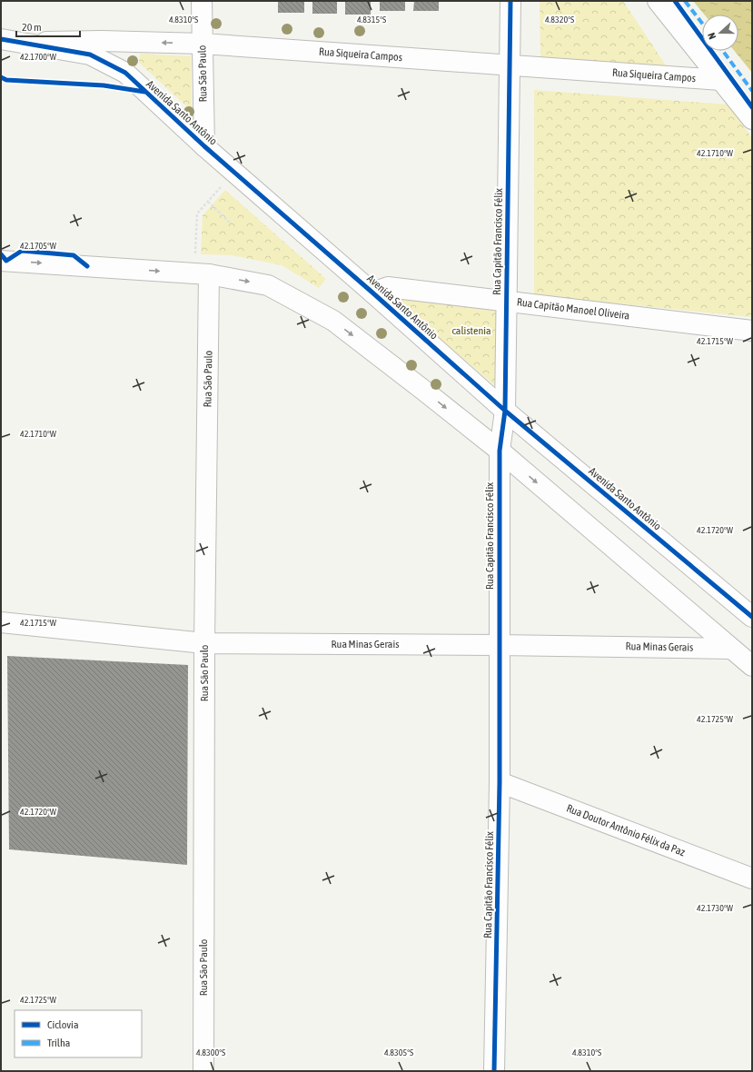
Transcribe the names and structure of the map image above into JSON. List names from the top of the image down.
{
  "streets": {
    "street": [
      "Rua Siqueira Campos",
      "Rua São Paulo",
      "Avenida Santo Antônio",
      "Rua Capitão Francisco Félix",
      "Rua Capitão Manoel Oliveira",
      "Rua Minas Gerais",
      "Rua Doutor Antônio Félix da Paz"
    ]
  },
  "crossings": [
    ["Rua Siqueira Campos", "Rua São Paulo"],
    ["Rua Siqueira Campos", "Avenida Santo Antônio"],
    ["Rua São Paulo", "Avenida Santo Antônio"],
    ["Rua São Paulo", "Rua Minas Gerais"],
    ["Avenida Santo Antônio", "Rua Capitão Francisco Félix"],
    ["Avenida Santo Antônio", "Rua Capitão Manoel Oliveira"],
    ["Rua Capitão Francisco Félix", "Rua Capitão Manoel Oliveira"],
    ["Rua Capitão Francisco Félix", "Rua Minas Gerais"],
    ["Rua Capitão Francisco Félix", "Rua Doutor Antônio Félix da Paz"]
  ],
  "parks": ["calistenia"],
  "legend": ["Ciclovia", "Trilha"],
  "scale_bar": "20 m",
  "north": "left",
  "coordinates": [
    "4.8310°S",
    "4.8315°S",
    "4.8320°S",
    "42.1700°W",
    "42.1710°W",
    "42.1705°W",
    "42.1715°W",
    "42.1720°W",
    "42.1725°W",
    "42.1730°W",
    "4.8300°S",
    "4.8305°S"
  ]
}
